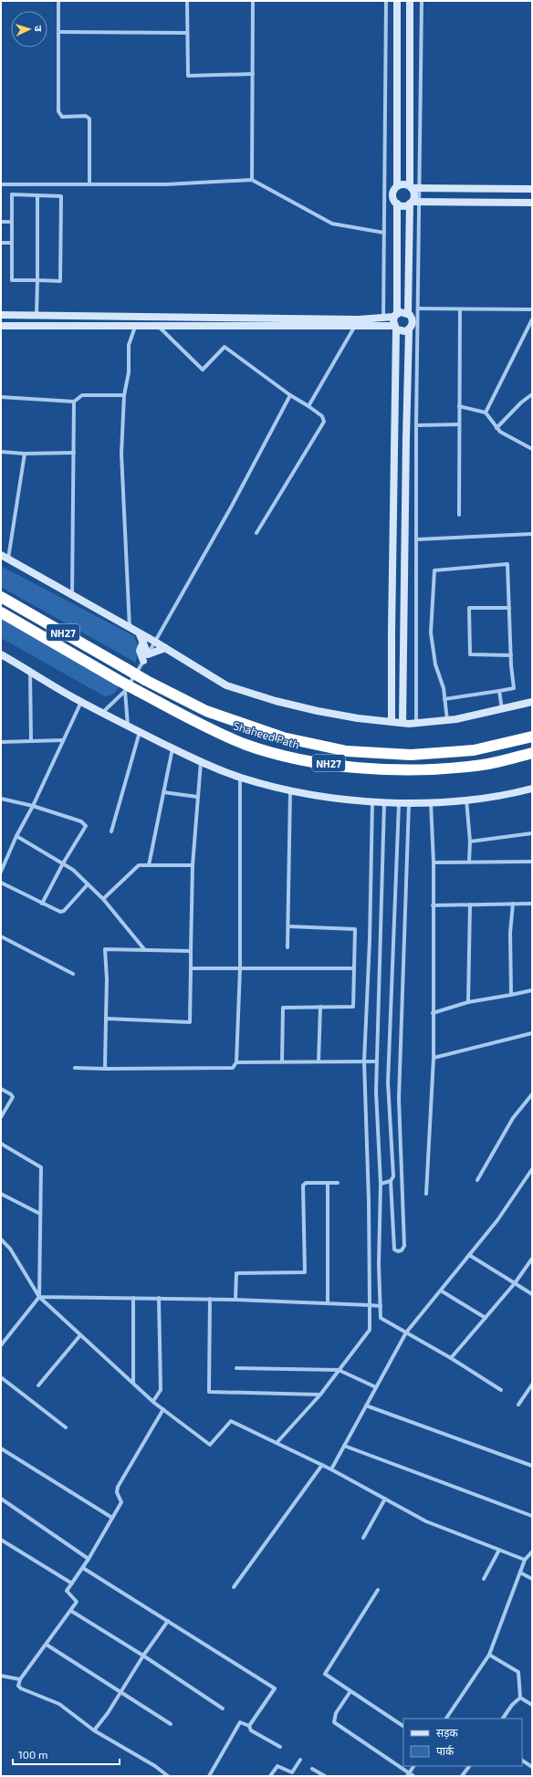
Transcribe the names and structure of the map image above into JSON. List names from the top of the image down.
{
  "streets": {
    "highway": ["NH27", "Shaheed Path"]
  },
  "legend": ["सड़क", "पार्क"],
  "scale_bar": "100 m",
  "north": "right"
}
